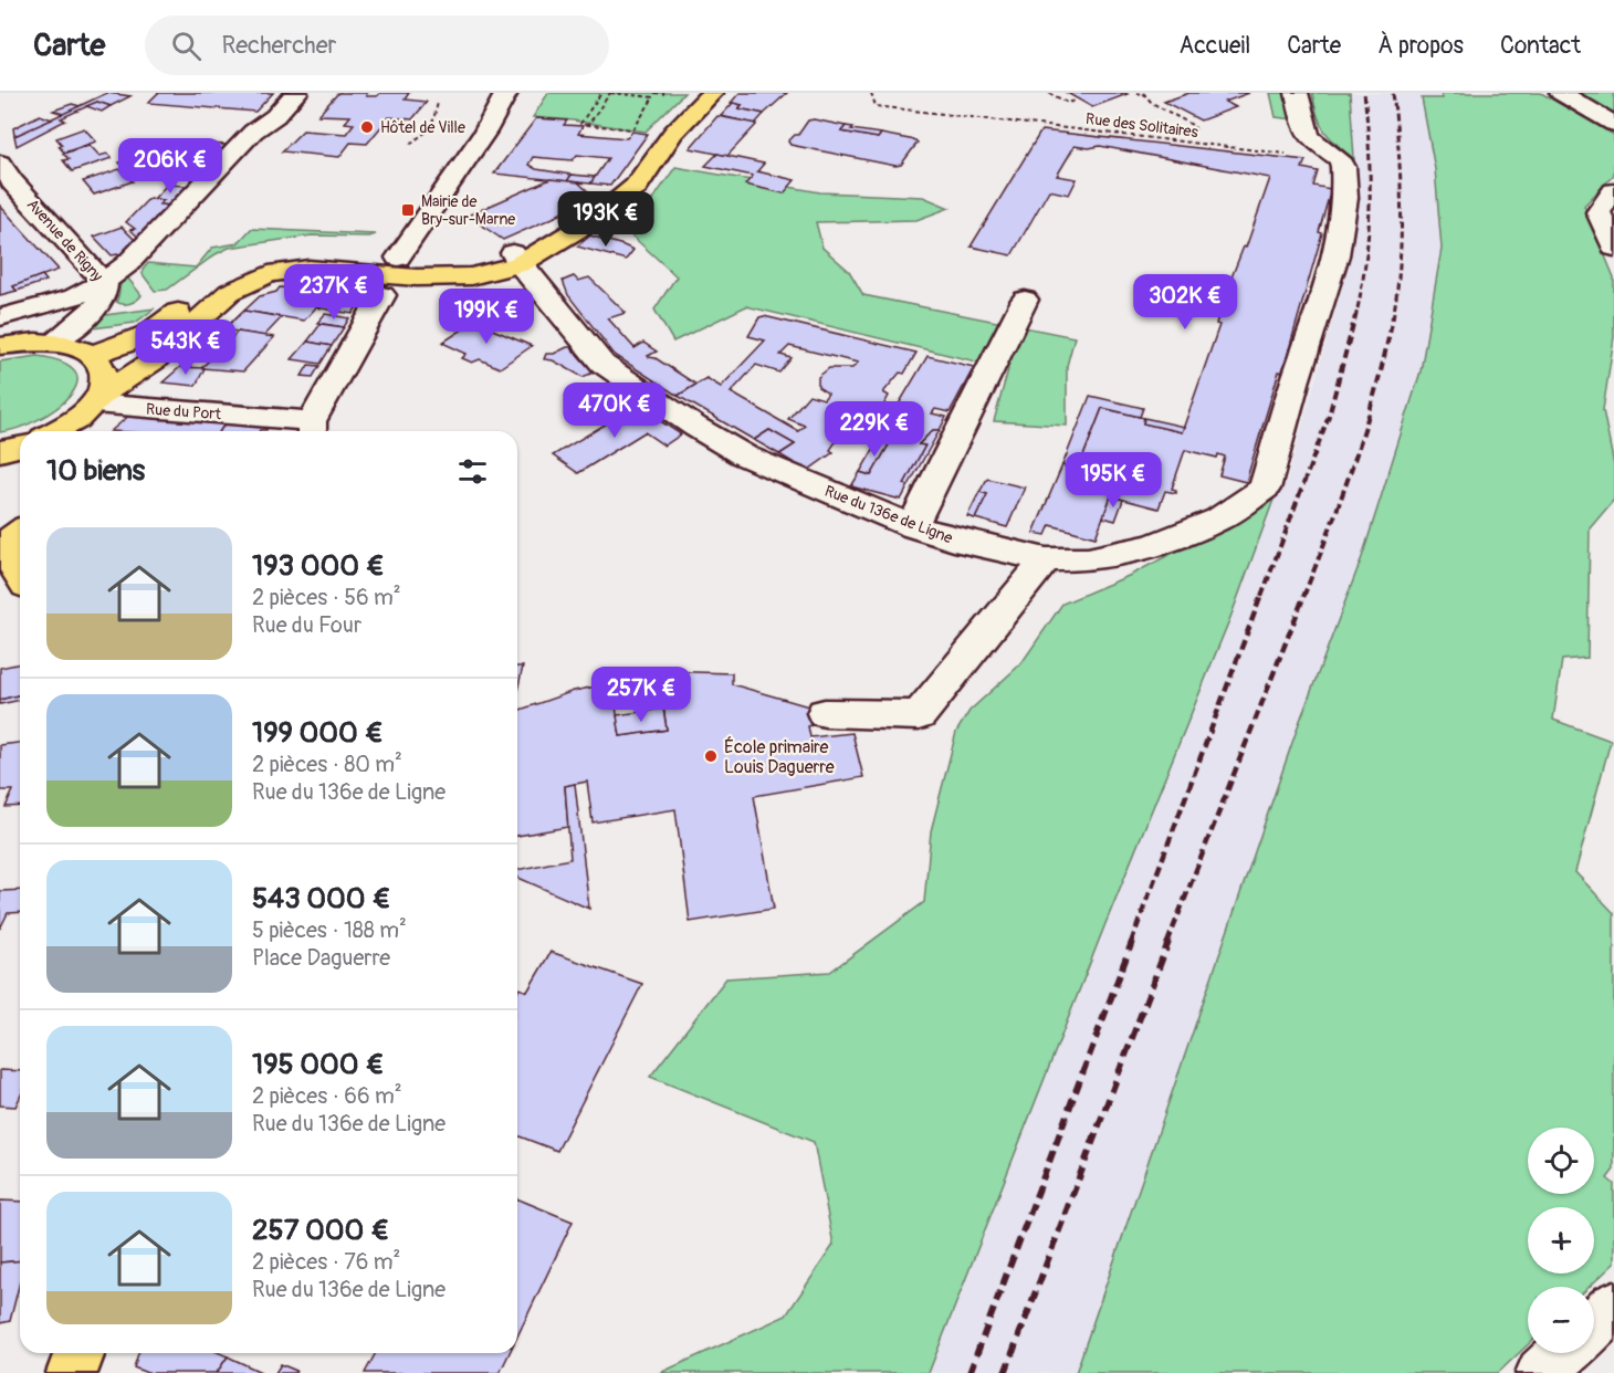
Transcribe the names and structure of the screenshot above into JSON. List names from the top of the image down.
{
  "streets": {
    "street": ["Avenue de Rigny", "Rue du Port", "Rue du 136e de Ligne"],
    "path": ["Rue des Solitaires"]
  },
  "crossings": [
    ["Rue des Solitaires", "Rue du 136e de Ligne"]
  ],
  "places": {
    "other": ["Hôtel de Ville", "École primaire Louis Daguerre"],
    "transit": ["Mairie de Bry-sur-Marne"]
  },
  "page": {
    "header": "Carte",
    "search": "Rechercher",
    "nav": [
      "Accueil",
      "Carte",
      "À propos",
      "Contact"
    ],
    "price": [
      "206K €",
      "193K €",
      "237K €",
      "302K €",
      "199K €",
      "543K €",
      "470K €",
      "229K €",
      "195K €",
      "257K €"
    ],
    "heading": "10 biens",
    "list": [
      {
        "name": "193 000 €",
        "note": "2 pièces · 56 m² · Rue du Four"
      },
      {
        "name": "199 000 €",
        "note": "2 pièces · 80 m² · Rue du 136e de Ligne"
      },
      {
        "name": "543 000 €",
        "note": "5 pièces · 188 m² · Place Daguerre"
      },
      {
        "name": "195 000 €",
        "note": "2 pièces · 66 m² · Rue du 136e de Ligne"
      },
      {
        "name": "257 000 €",
        "note": "2 pièces · 76 m² · Rue du 136e de Ligne"
      }
    ],
    "map_buttons": ["+", "−"]
  }
}
